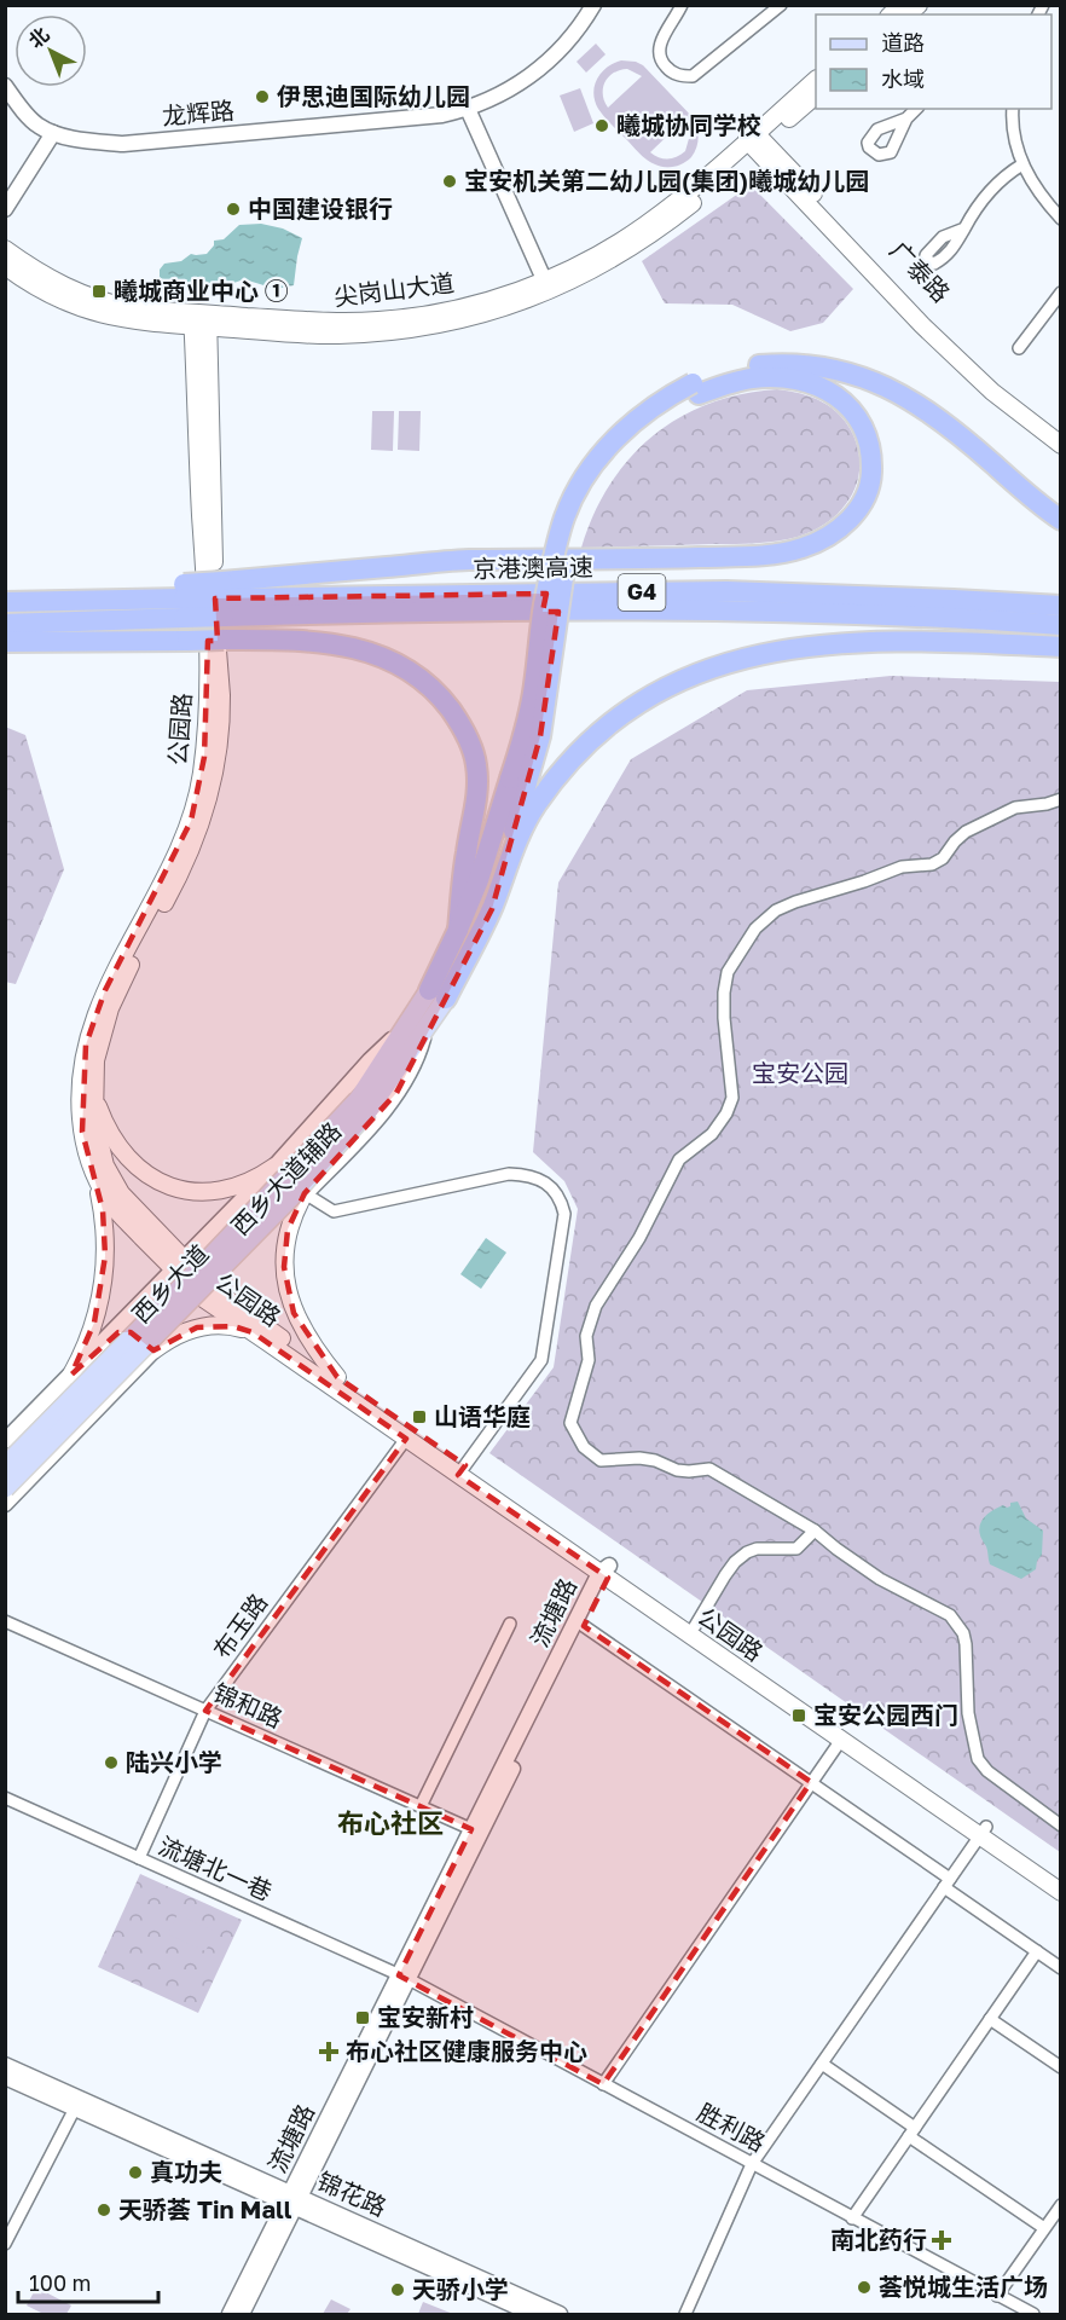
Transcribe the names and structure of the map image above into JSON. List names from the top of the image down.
{
  "streets": {
    "highway": ["京港澳高速", "G4"],
    "main road": [
      "广泰路",
      "尖岗山大道",
      "公园路",
      "西乡大道"
    ],
    "street": [
      "龙辉路",
      "西乡大道辅路",
      "流塘路",
      "布玉路",
      "锦和路",
      "流塘北一巷",
      "胜利路",
      "锦花路"
    ]
  },
  "crossings": [
    ["广泰路", "尖岗山大道"],
    ["尖岗山大道", "公园路"],
    ["京港澳高速", "G4"],
    ["公园路", "西乡大道辅路"],
    ["公园路", "流塘路"],
    ["公园路", "布玉路"],
    ["流塘路", "锦和路"],
    ["流塘路", "流塘北一巷"],
    ["流塘路", "胜利路"],
    ["流塘路", "锦花路"],
    ["布玉路", "锦和路"],
    ["布玉路", "流塘北一巷"],
    ["流塘北一巷", "胜利路"]
  ],
  "districts": ["布心社区"],
  "parks": ["宝安公园"],
  "places": {
    "other": [
      "伊思迪国际幼儿园",
      "曦城协同学校",
      "宝安机关第二幼儿园(集团)曦城幼儿园",
      "中国建设银行",
      "陆兴小学",
      "真功夫",
      "天骄荟 Tin Mall",
      "荟悦城生活广场",
      "天骄小学"
    ],
    "transit": [
      "曦城商业中心 ①",
      "山语华庭",
      "宝安公园西门",
      "宝安新村"
    ],
    "health": ["布心社区健康服务中心", "南北药行"]
  },
  "legend": ["道路", "水域"],
  "scale_bar": "100 m",
  "north": "top left"
}
